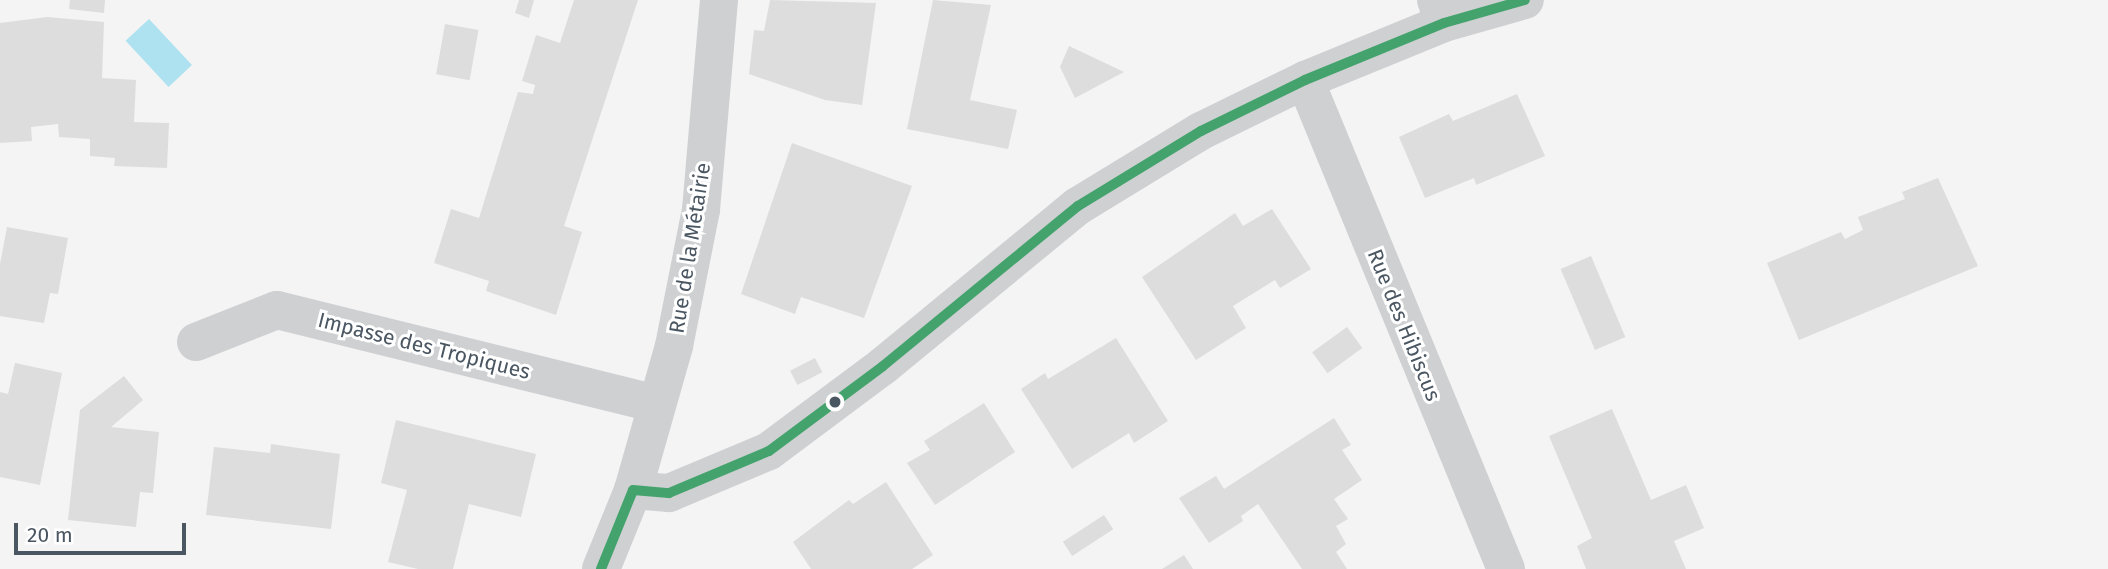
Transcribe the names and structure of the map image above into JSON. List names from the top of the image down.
{
  "streets": {
    "street": ["Rue de la Métairie", "Rue des Hibiscus", "Impasse des Tropiques"]
  },
  "crossings": [
    ["Rue de la Métairie", "Impasse des Tropiques"]
  ],
  "scale_bar": "20 m"
}
